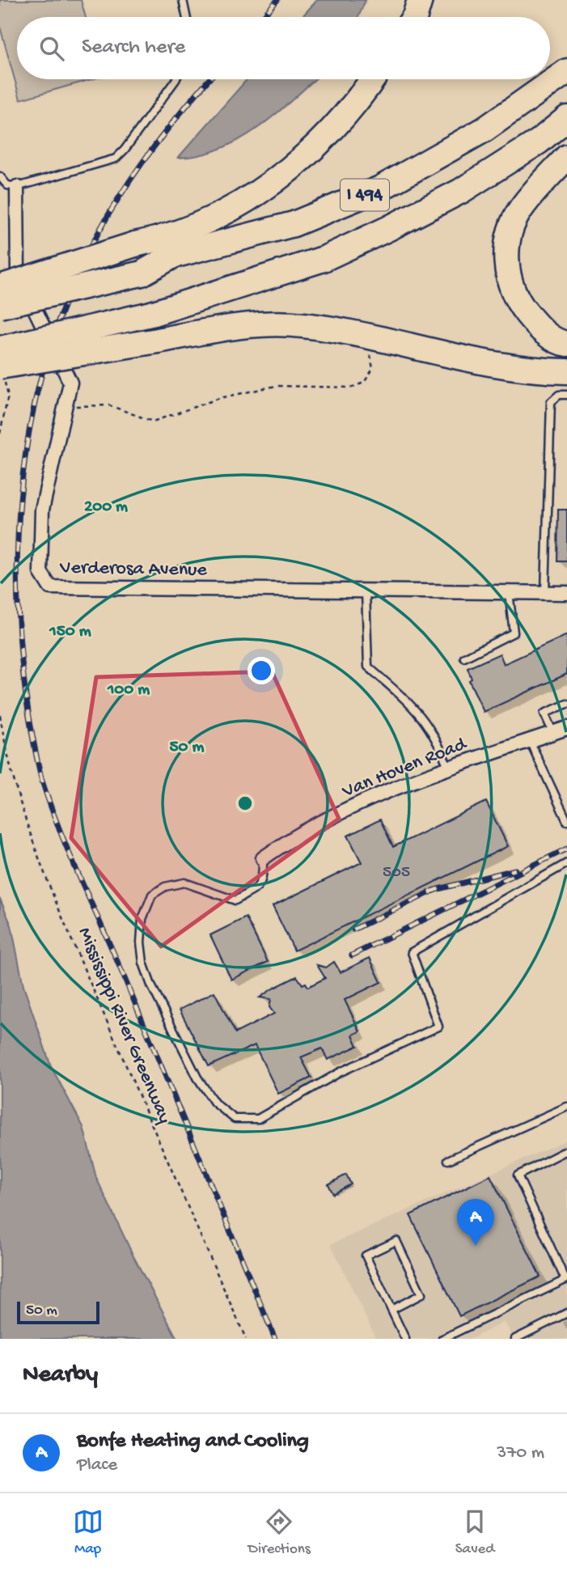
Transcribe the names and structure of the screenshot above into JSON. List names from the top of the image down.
{
  "streets": {
    "highway": ["I 494"],
    "street": ["Verderosa Avenue", "Van Hoven Road"],
    "path": ["Mississippi River Greenway"]
  },
  "house_numbers": ["505"],
  "scale_bar": "50 m",
  "page": {
    "search": "Search here",
    "pins": "A",
    "scale": "50 m",
    "heading": "Nearby",
    "list": [
      {
        "mark": "A",
        "name": "Bonfe Heating and Cooling",
        "note": "Place",
        "value": "370 m"
      }
    ],
    "nav": ["Map", "Directions", "Saved"]
  },
  "rings": [
    "200 m",
    "150 m",
    "100 m",
    "50 m"
  ]
}
